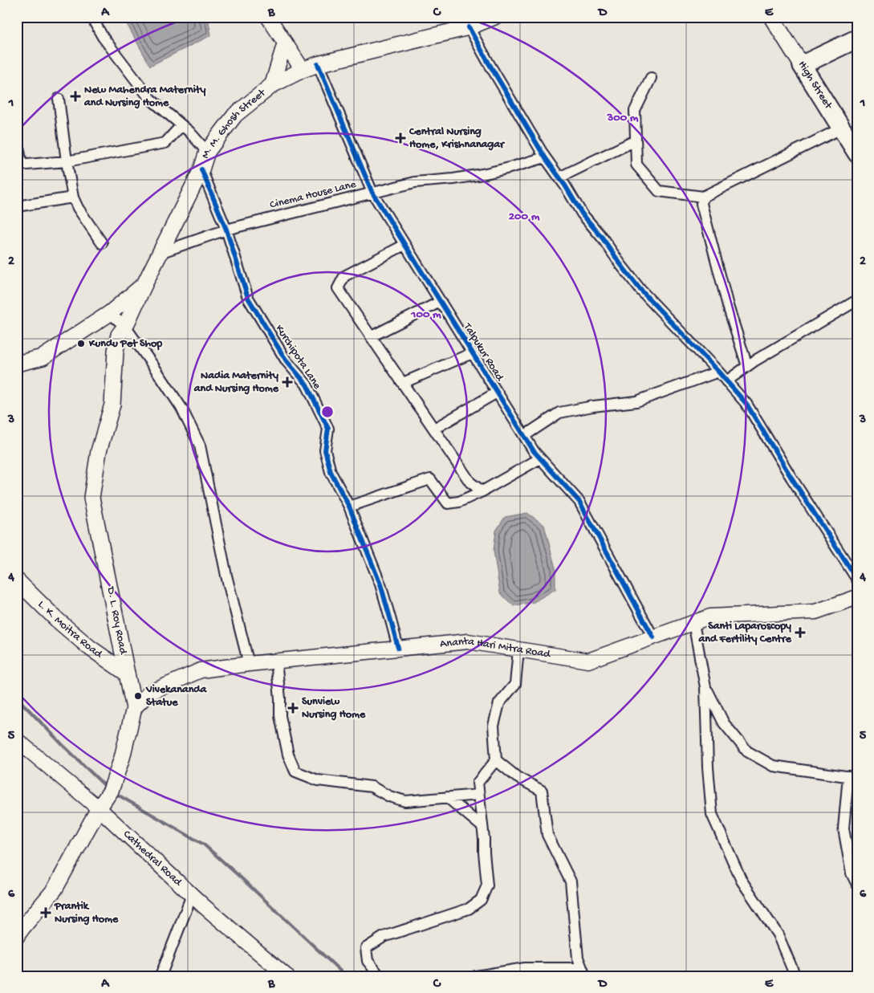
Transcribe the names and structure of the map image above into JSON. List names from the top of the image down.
{
  "streets": {
    "highway": ["High Street"],
    "main road": [
      "M. M. Ghosh Street",
      "D. L. Roy Road",
      "L. K. Moitra Road",
      "Ananta Hari Mitra Road",
      "Cathedral Road"
    ],
    "street": ["Cinema House Lane", "Talpukur Road", "Kurchipota Lane"]
  },
  "crossings": [
    ["M. M. Ghosh Street", "Cinema House Lane"],
    ["M. M. Ghosh Street", "Talpukur Road"],
    ["M. M. Ghosh Street", "Kurchipota Lane"],
    ["M. M. Ghosh Street", "D. L. Roy Road"],
    ["Cinema House Lane", "Talpukur Road"],
    ["Cinema House Lane", "Kurchipota Lane"],
    ["Talpukur Road", "Ananta Hari Mitra Road"],
    ["Kurchipota Lane", "Ananta Hari Mitra Road"],
    ["D. L. Roy Road", "L. K. Moitra Road"],
    ["D. L. Roy Road", "Ananta Hari Mitra Road"],
    ["D. L. Roy Road", "Cathedral Road"]
  ],
  "places": {
    "health": [
      "New Mahendra Maternity and Nursing Home",
      "Central Nursing Home, Krishnanagar",
      "Nadia Maternity and Nursing Home",
      "Santi Laparoscopy and Fertility Centre",
      "Sunview Nursing Home",
      "Prantik Nursing Home"
    ],
    "other": ["Kundu Pet Shop", "Vivekananda Statue"]
  },
  "grid": {
    "columns": [
      "A",
      "B",
      "C",
      "D",
      "E"
    ],
    "rows": [
      "1",
      "2",
      "3",
      "4",
      "5",
      "6"
    ]
  },
  "rings": ["300 m", "200 m", "100 m"]
}
